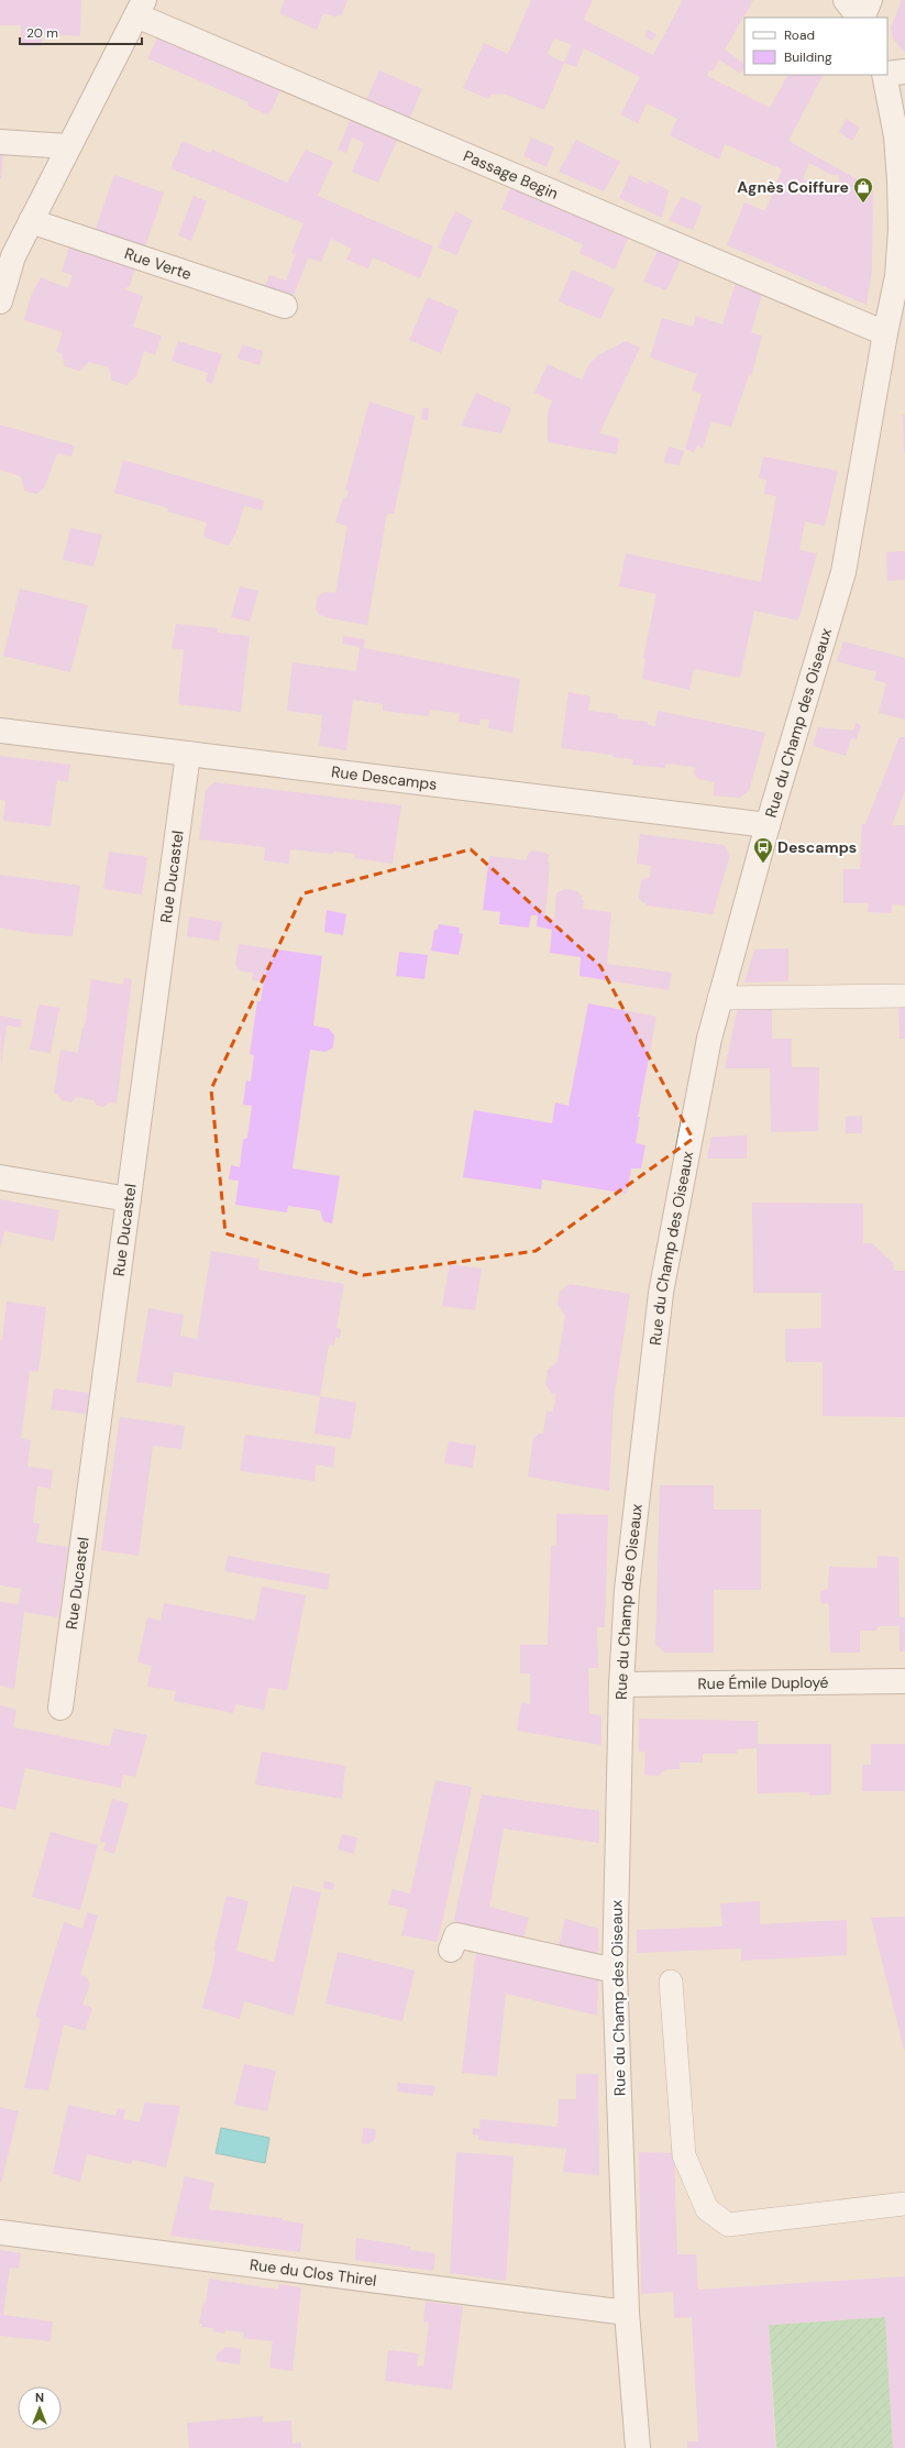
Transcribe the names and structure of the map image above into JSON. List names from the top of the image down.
{
  "streets": {
    "street": [
      "Passage Begin",
      "Rue Verte",
      "Rue du Champ des Oiseaux",
      "Rue Descamps",
      "Rue Ducastel",
      "Rue Émile Duployé",
      "Rue du Clos Thirel"
    ]
  },
  "crossings": [
    ["Passage Begin", "Rue du Champ des Oiseaux"],
    ["Rue du Champ des Oiseaux", "Rue Descamps"],
    ["Rue du Champ des Oiseaux", "Rue Émile Duployé"],
    ["Rue du Champ des Oiseaux", "Rue du Clos Thirel"],
    ["Rue Descamps", "Rue Ducastel"]
  ],
  "places": {
    "shop": ["Agnès Coiffure"],
    "bus stop": ["Descamps"]
  },
  "legend": ["Road", "Building"],
  "scale_bar": "20 m",
  "north": "top"
}
